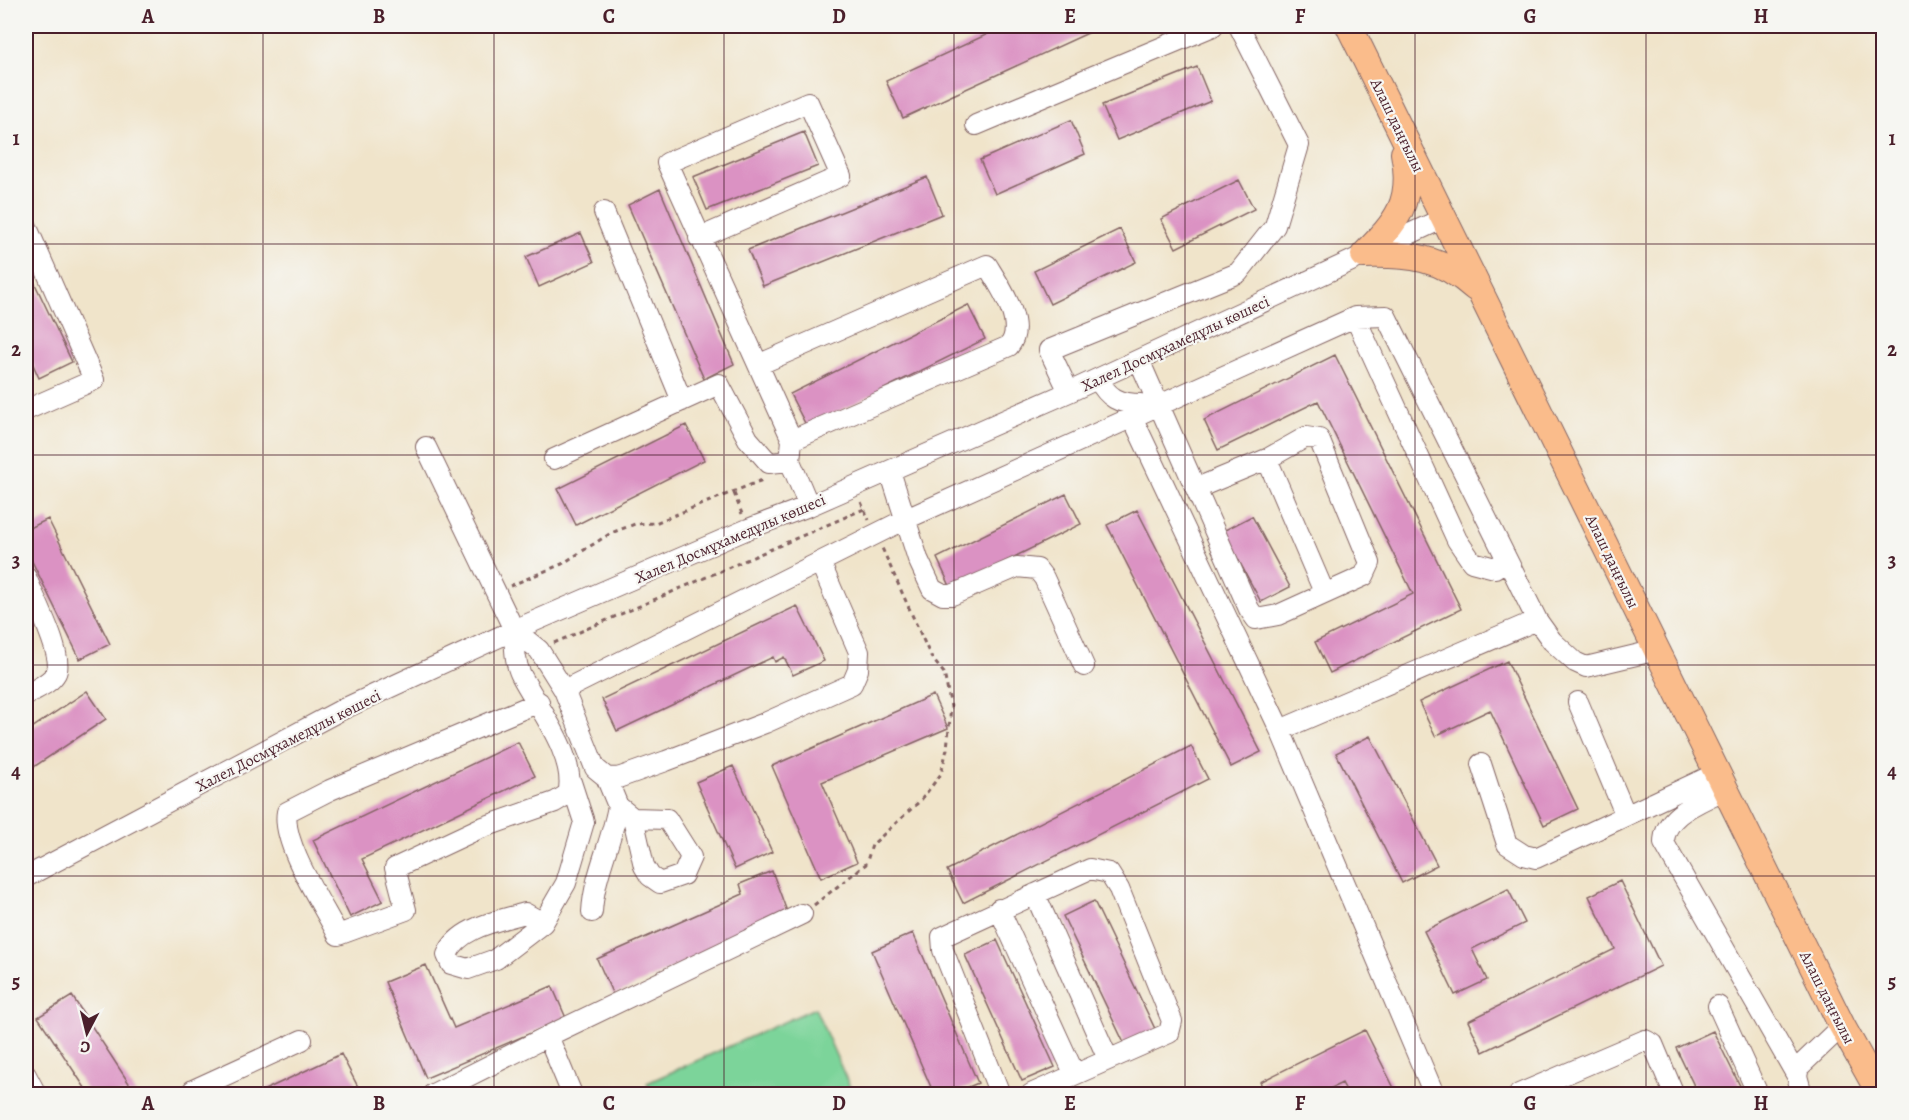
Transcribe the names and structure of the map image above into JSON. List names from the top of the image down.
{
  "streets": {
    "main road": ["Алаш даңғылы"],
    "street": ["Халел Досмұхамедұлы көшесі"]
  },
  "crossings": [
    ["Алаш даңғылы", "Халел Досмұхамедұлы көшесі"]
  ],
  "north": "bottom",
  "grid": {
    "columns": [
      "A",
      "B",
      "C",
      "D",
      "E",
      "F",
      "G",
      "H"
    ],
    "rows": [
      "1",
      "2",
      "3",
      "4",
      "5"
    ]
  }
}
